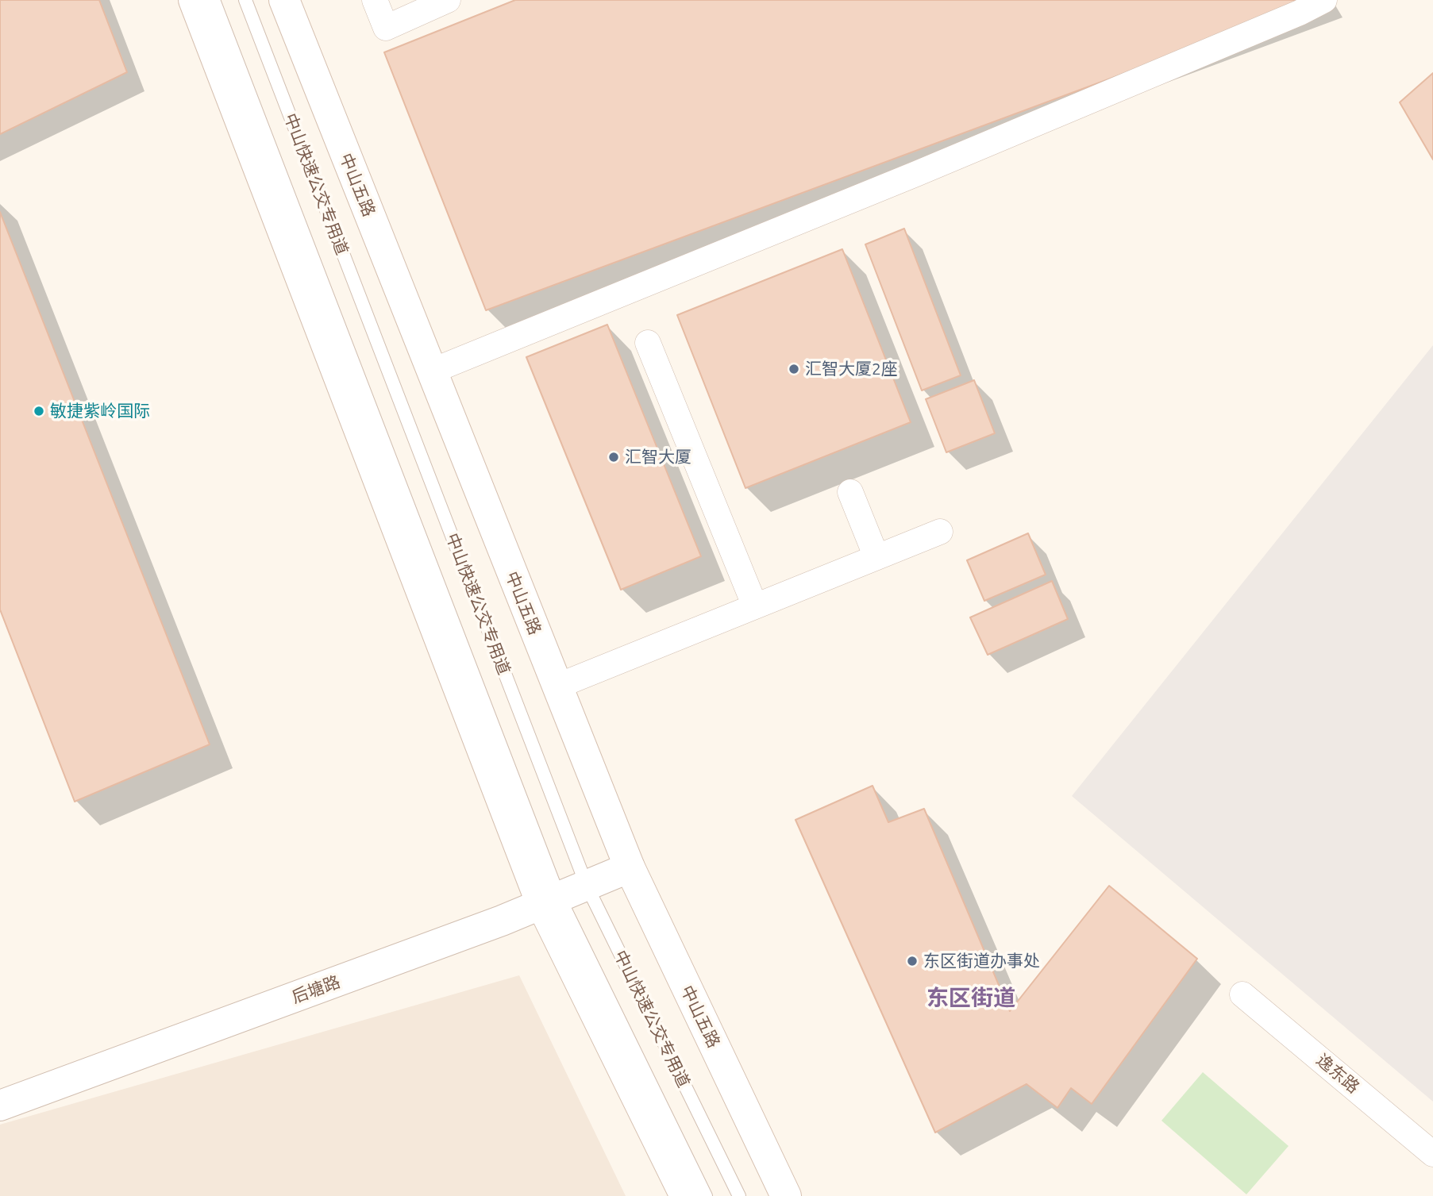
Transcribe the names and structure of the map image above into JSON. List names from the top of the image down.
{
  "streets": {
    "main road": ["中山五路", "后塘路"],
    "street": ["逸东路"],
    "lane": ["中山快速公交专用道"]
  },
  "crossings": [
    ["中山快速公交专用道", "后塘路"],
    ["中山五路", "后塘路"]
  ],
  "districts": ["东区街道"],
  "places": [
    "汇智大厦2座",
    "敏捷紫岭国际",
    "汇智大厦",
    "东区街道办事处"
  ]
}
